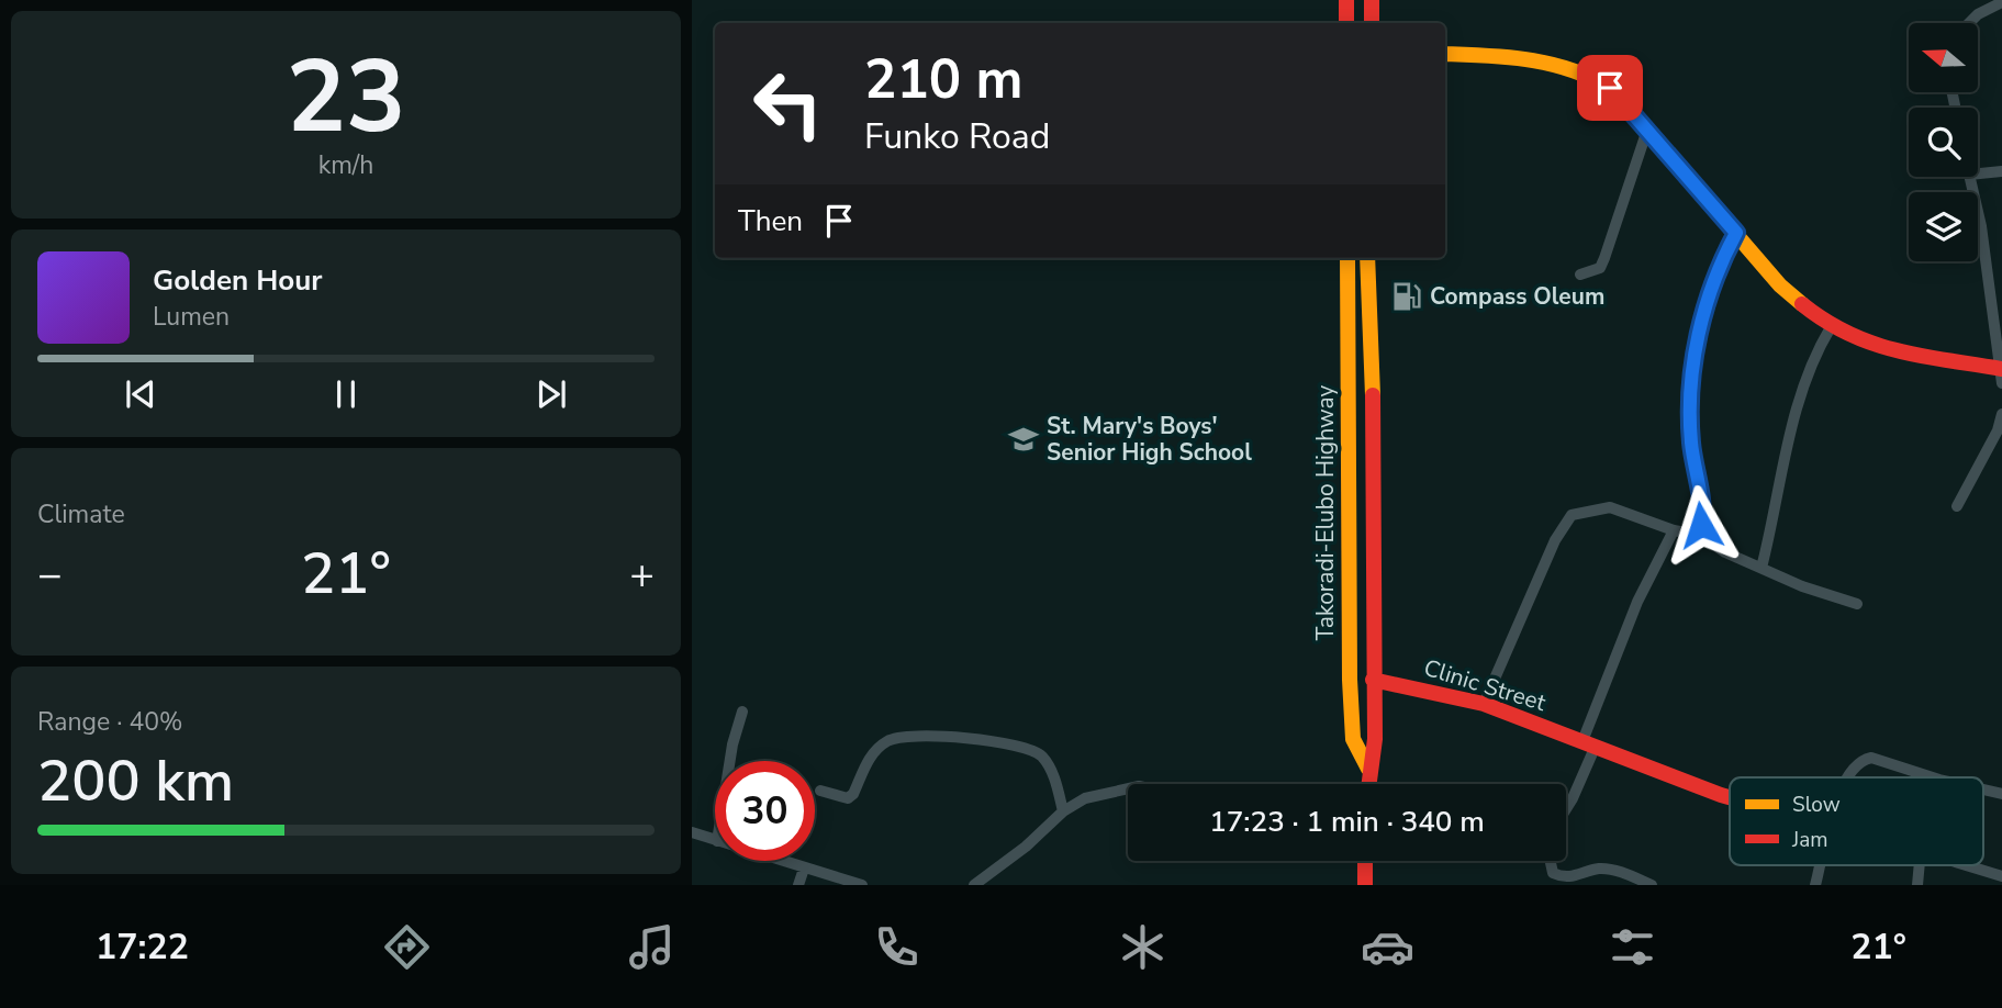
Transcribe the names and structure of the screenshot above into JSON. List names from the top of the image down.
{
  "streets": {
    "main road": ["Takoradi-Elubo Highway", "Clinic Street"]
  },
  "crossings": [
    ["Takoradi-Elubo Highway", "Clinic Street"]
  ],
  "places": {
    "fuel station": ["Compass Oleum"],
    "school or university": ["St. Mary's Boys' Senior High School"]
  },
  "legend": ["Slow", "Jam"],
  "north": "left",
  "page": {
    "tile": [
      ["23", "km/h"],
      "Climate",
      ["Range · 40%", "200 km"]
    ],
    "turn": ["210 m", "Funko Road"],
    "then": "Then",
    "song": ["Golden Hour", "Lumen"],
    "heat": ["−", "21°", "+"],
    "limit": "30",
    "trip": "17:23 · 1 min · 340 m",
    "tabs": ["17:22", "21°"]
  }
}
